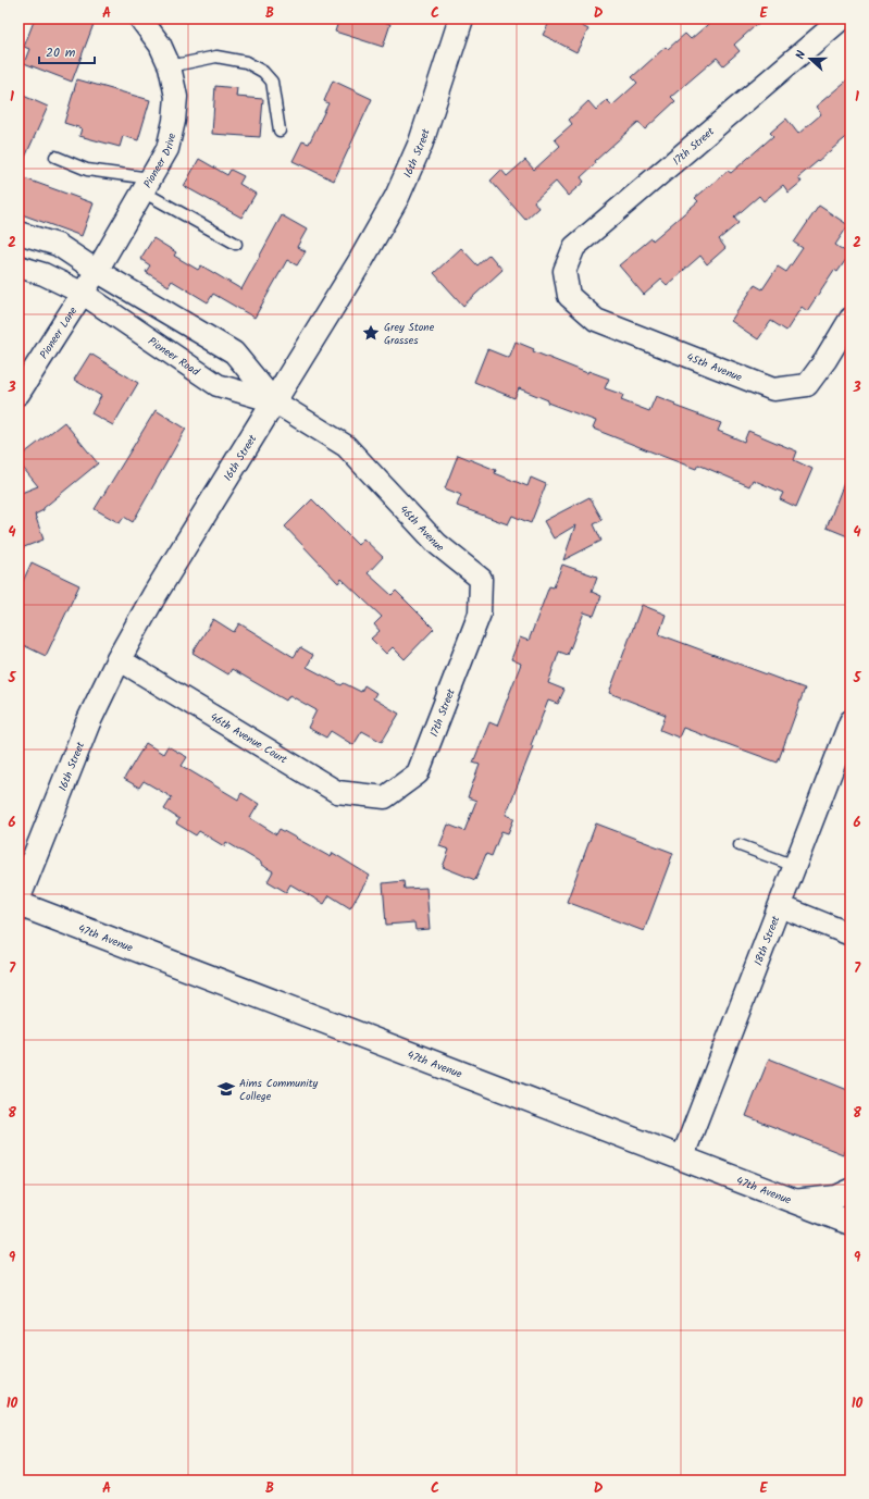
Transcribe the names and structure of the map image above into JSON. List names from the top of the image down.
{
  "streets": {
    "main road": ["16th Street", "47th Avenue"],
    "street": [
      "17th Street",
      "Pioneer Drive",
      "Pioneer Lane",
      "Pioneer Road",
      "45th Avenue",
      "46th Avenue",
      "46th Avenue Court",
      "18th Street"
    ]
  },
  "crossings": [
    ["17th Street", "45th Avenue"],
    ["17th Street", "46th Avenue"],
    ["17th Street", "46th Avenue Court"],
    ["16th Street", "Pioneer Road"],
    ["16th Street", "46th Avenue Court"],
    ["Pioneer Drive", "Pioneer Lane"],
    ["Pioneer Drive", "Pioneer Road"],
    ["Pioneer Lane", "Pioneer Road"],
    ["Pioneer Road", "46th Avenue"],
    ["47th Avenue", "18th Street"]
  ],
  "places": {
    "place": ["Grey Stone Grasses"],
    "school or university": ["Aims Community College"]
  },
  "scale_bar": "20 m",
  "north": "left",
  "grid": {
    "columns": [
      "A",
      "B",
      "C",
      "D",
      "E"
    ],
    "rows": [
      "1",
      "2",
      "3",
      "4",
      "5",
      "6",
      "7",
      "8",
      "9",
      "10"
    ]
  }
}
